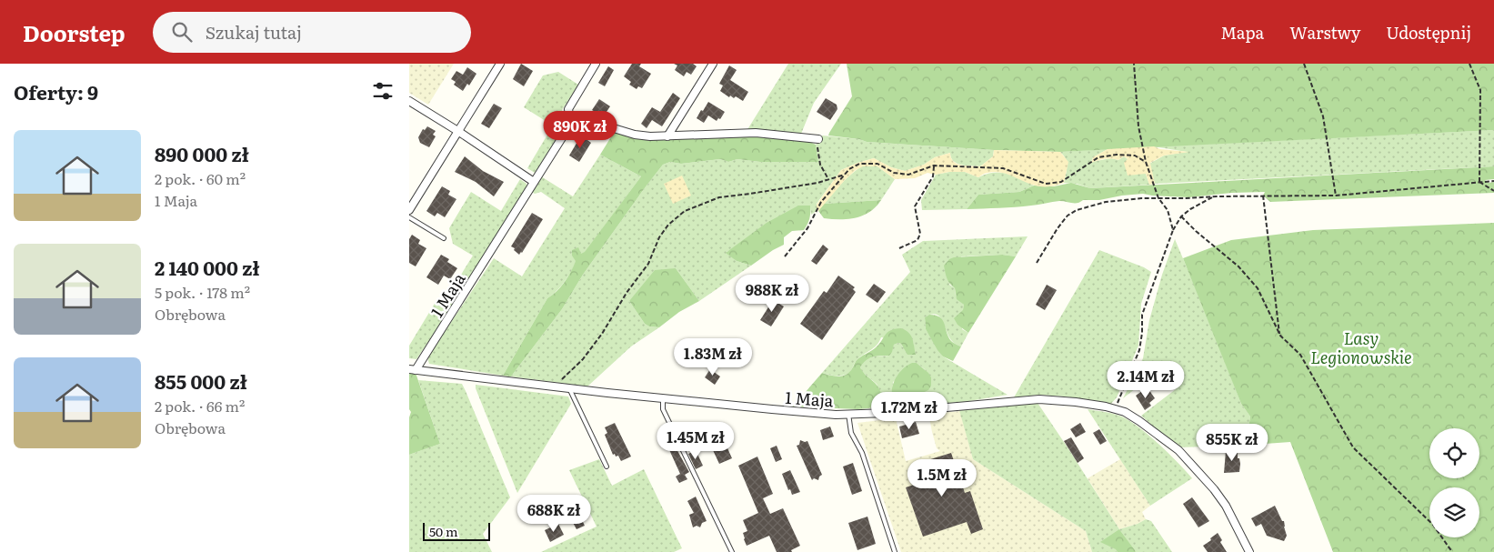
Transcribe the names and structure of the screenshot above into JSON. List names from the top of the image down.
{
  "streets": {
    "street": ["1 Maja"]
  },
  "parks": ["Lasy Legionowskie"],
  "scale_bar": "50 m",
  "page": {
    "header": "Doorstep",
    "search": "Szukaj tutaj",
    "nav": ["Mapa", "Warstwy", "Udostępnij"],
    "heading": "Oferty: 9",
    "price": [
      "890K zł",
      "988K zł",
      "1.83M zł",
      "2.14M zł",
      "1.72M zł",
      "1.45M zł",
      "855K zł",
      "1.5M zł",
      "688K zł"
    ],
    "list": [
      {
        "name": "890 000 zł",
        "note": "2 pok. · 60 m² · 1 Maja"
      },
      {
        "name": "2 140 000 zł",
        "note": "5 pok. · 178 m² · Obrębowa"
      },
      {
        "name": "855 000 zł",
        "note": "2 pok. · 66 m² · Obrębowa"
      }
    ],
    "scale": "50 m"
  }
}
